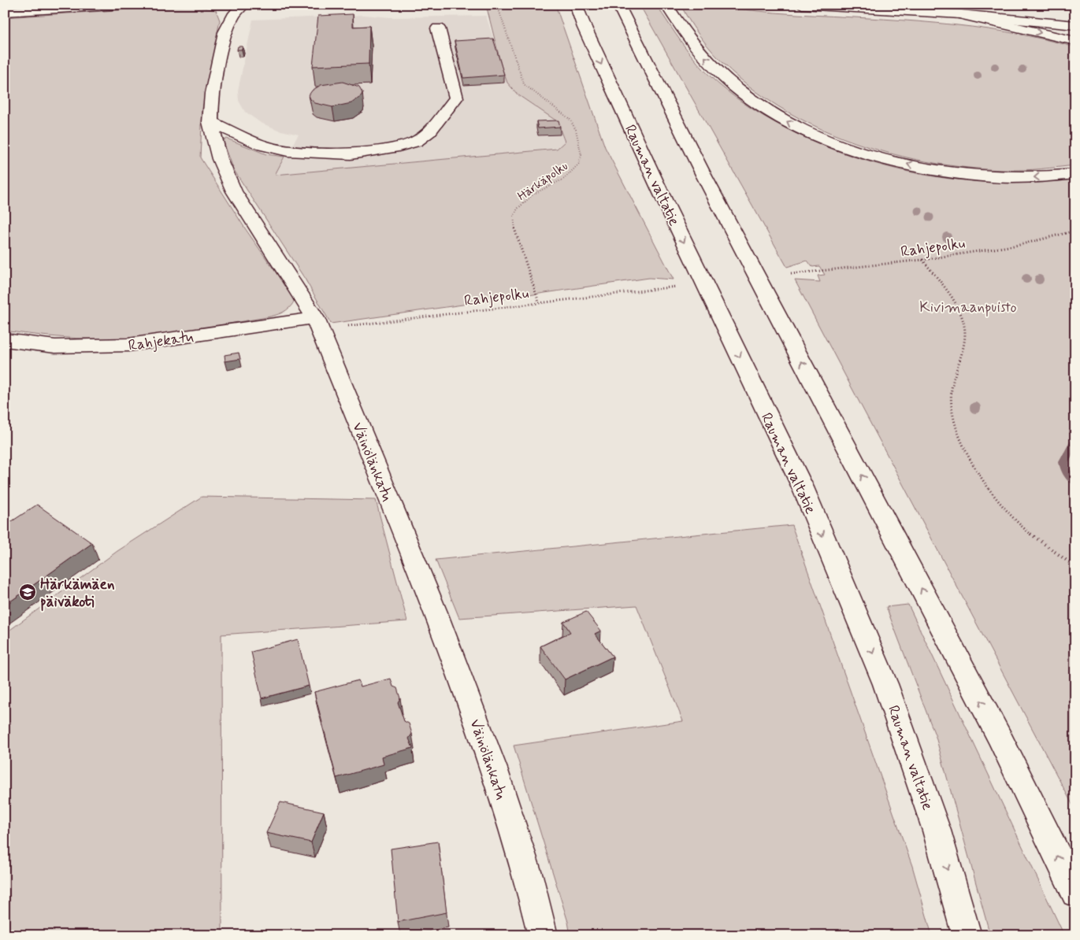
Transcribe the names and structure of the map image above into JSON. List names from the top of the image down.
{
  "streets": {
    "main road": ["Rauman valtatie", "Rahjekatu", "Väinölänkatu"],
    "path": ["Härkäpolku", "Rahjepolku"]
  },
  "crossings": [
    ["Härkäpolku", "Rahjepolku"],
    ["Rahjepolku", "Rahjekatu"],
    ["Rahjepolku", "Väinölänkatu"],
    ["Rahjekatu", "Väinölänkatu"]
  ],
  "parks": ["Kivimaanpuisto"],
  "places": {
    "school or university": ["Härkämäen päiväkoti"]
  }
}
